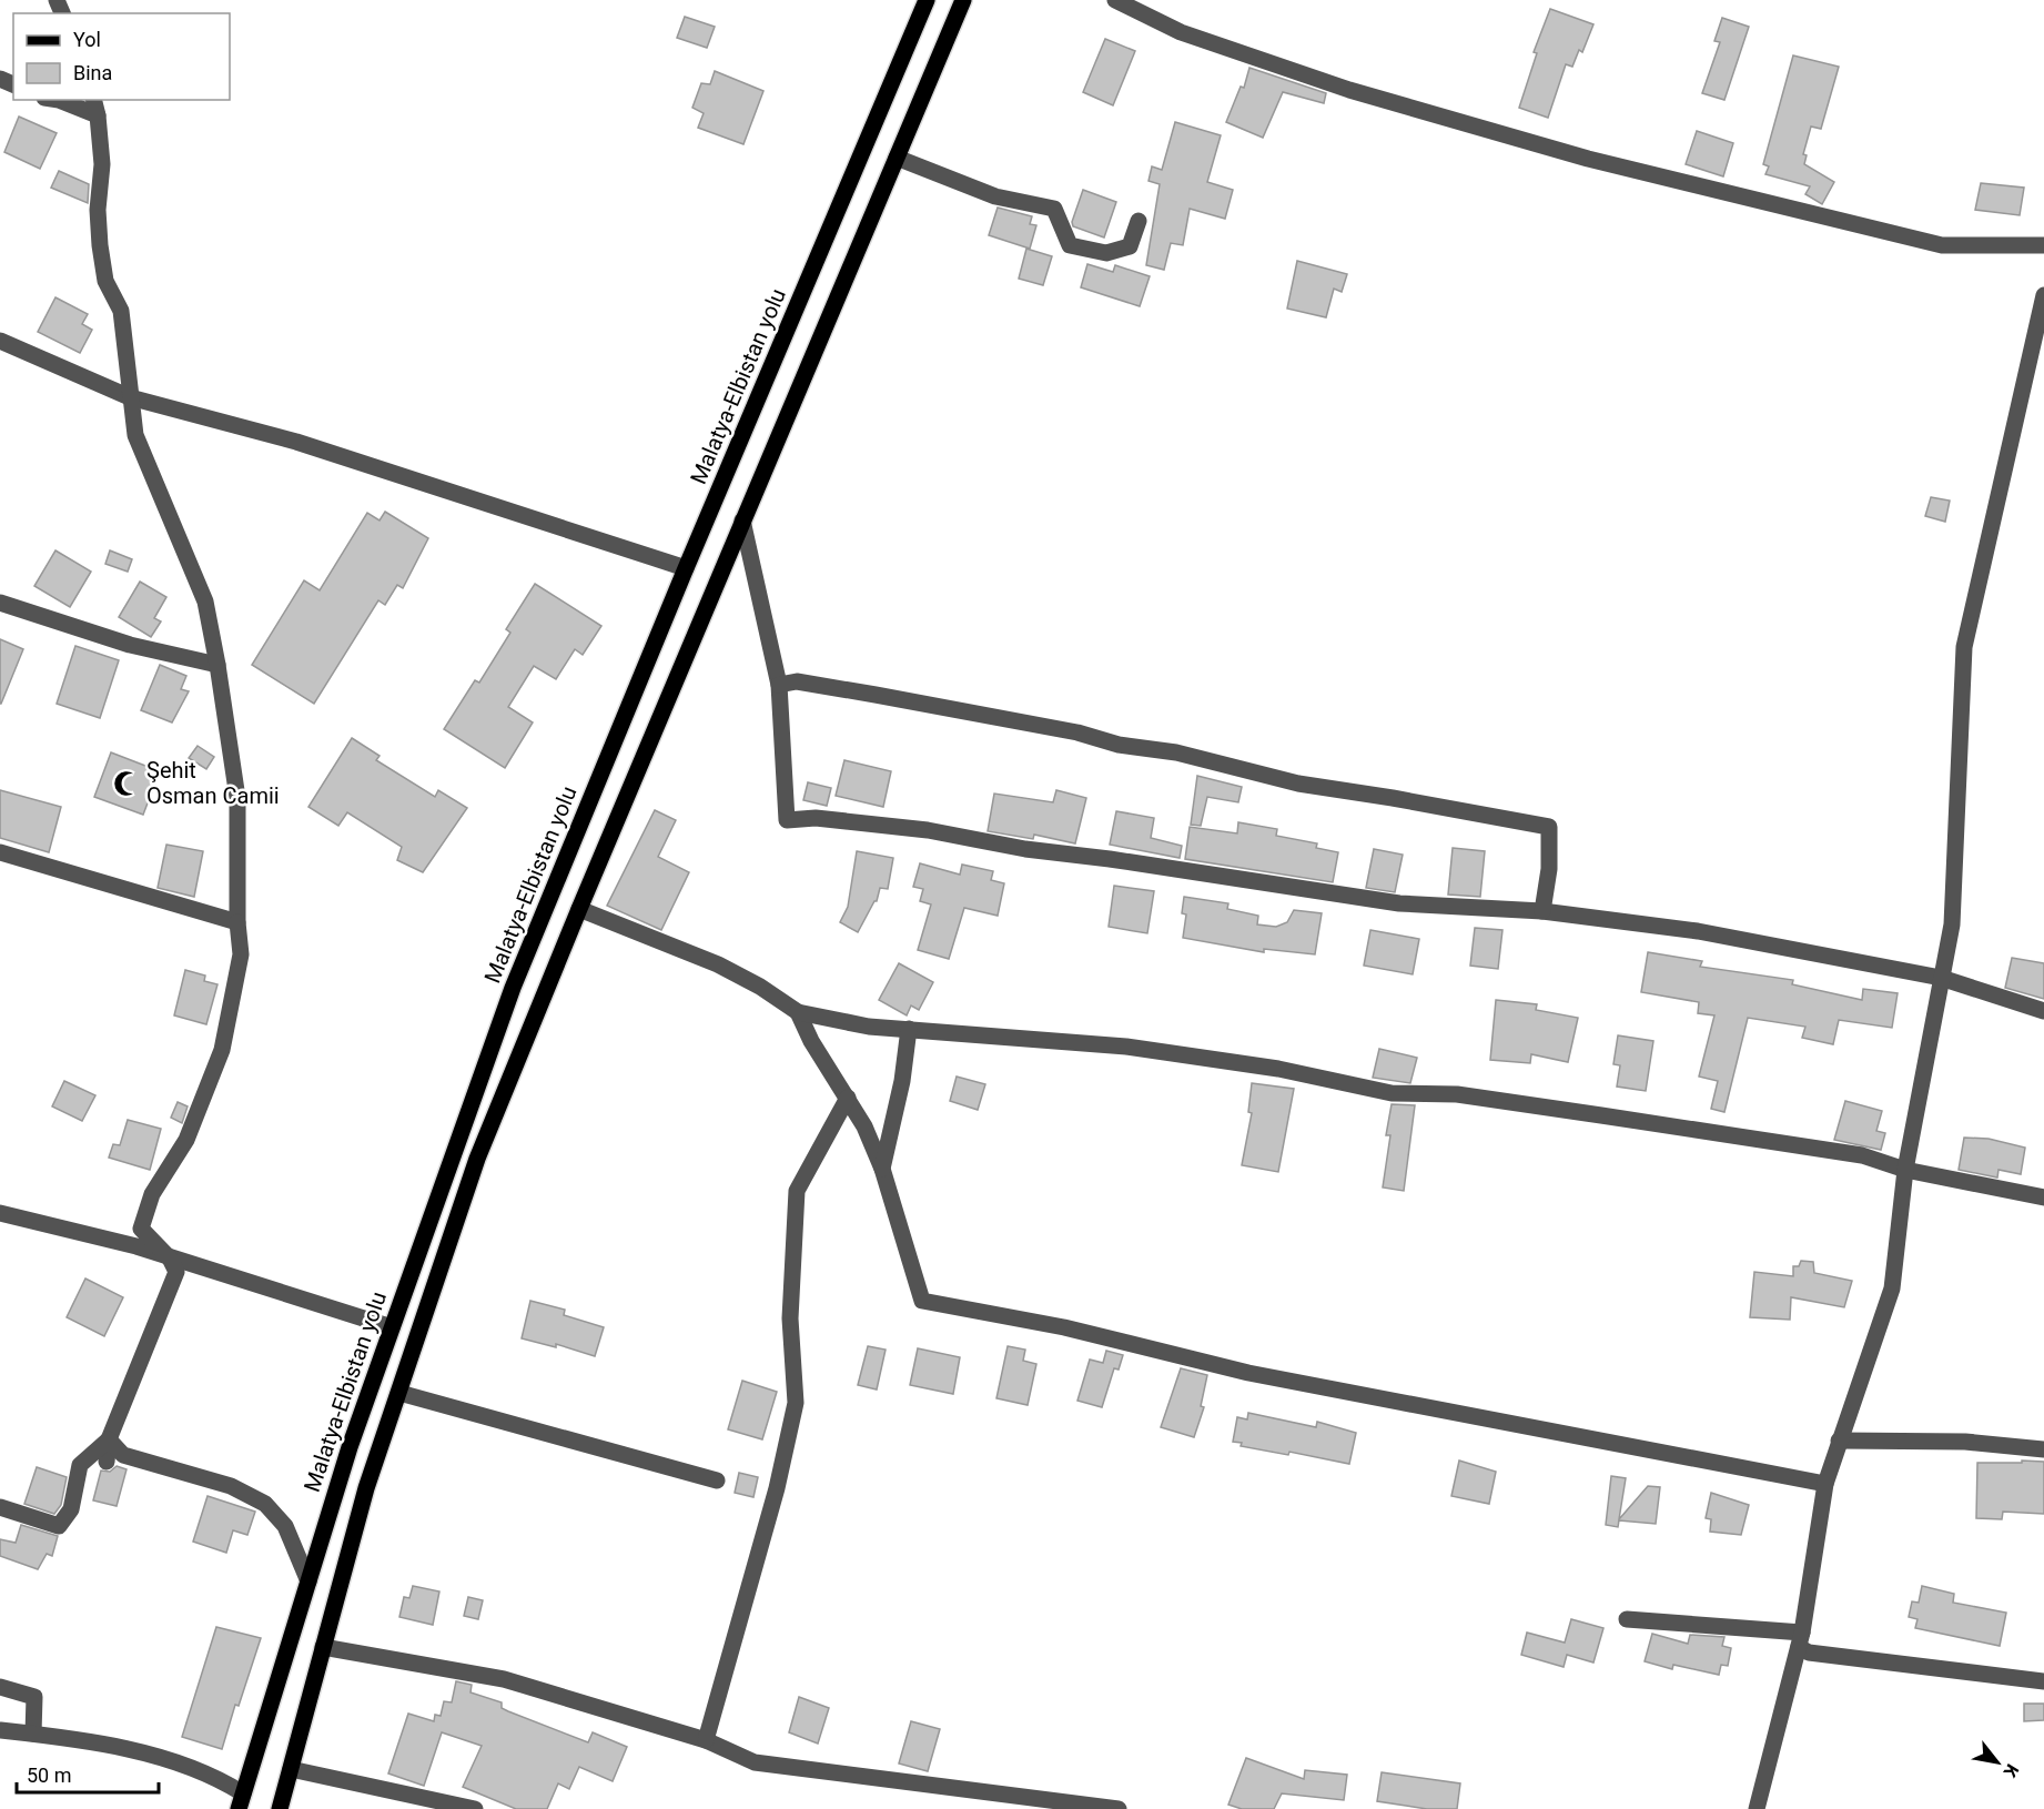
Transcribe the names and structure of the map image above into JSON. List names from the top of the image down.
{
  "streets": {
    "main road": ["Malatya-Elbistan yolu"]
  },
  "places": {
    "mosque": ["Şehit Osman Camii"]
  },
  "legend": ["Yol", "Bina"],
  "scale_bar": "50 m",
  "north": "bottom right"
}
